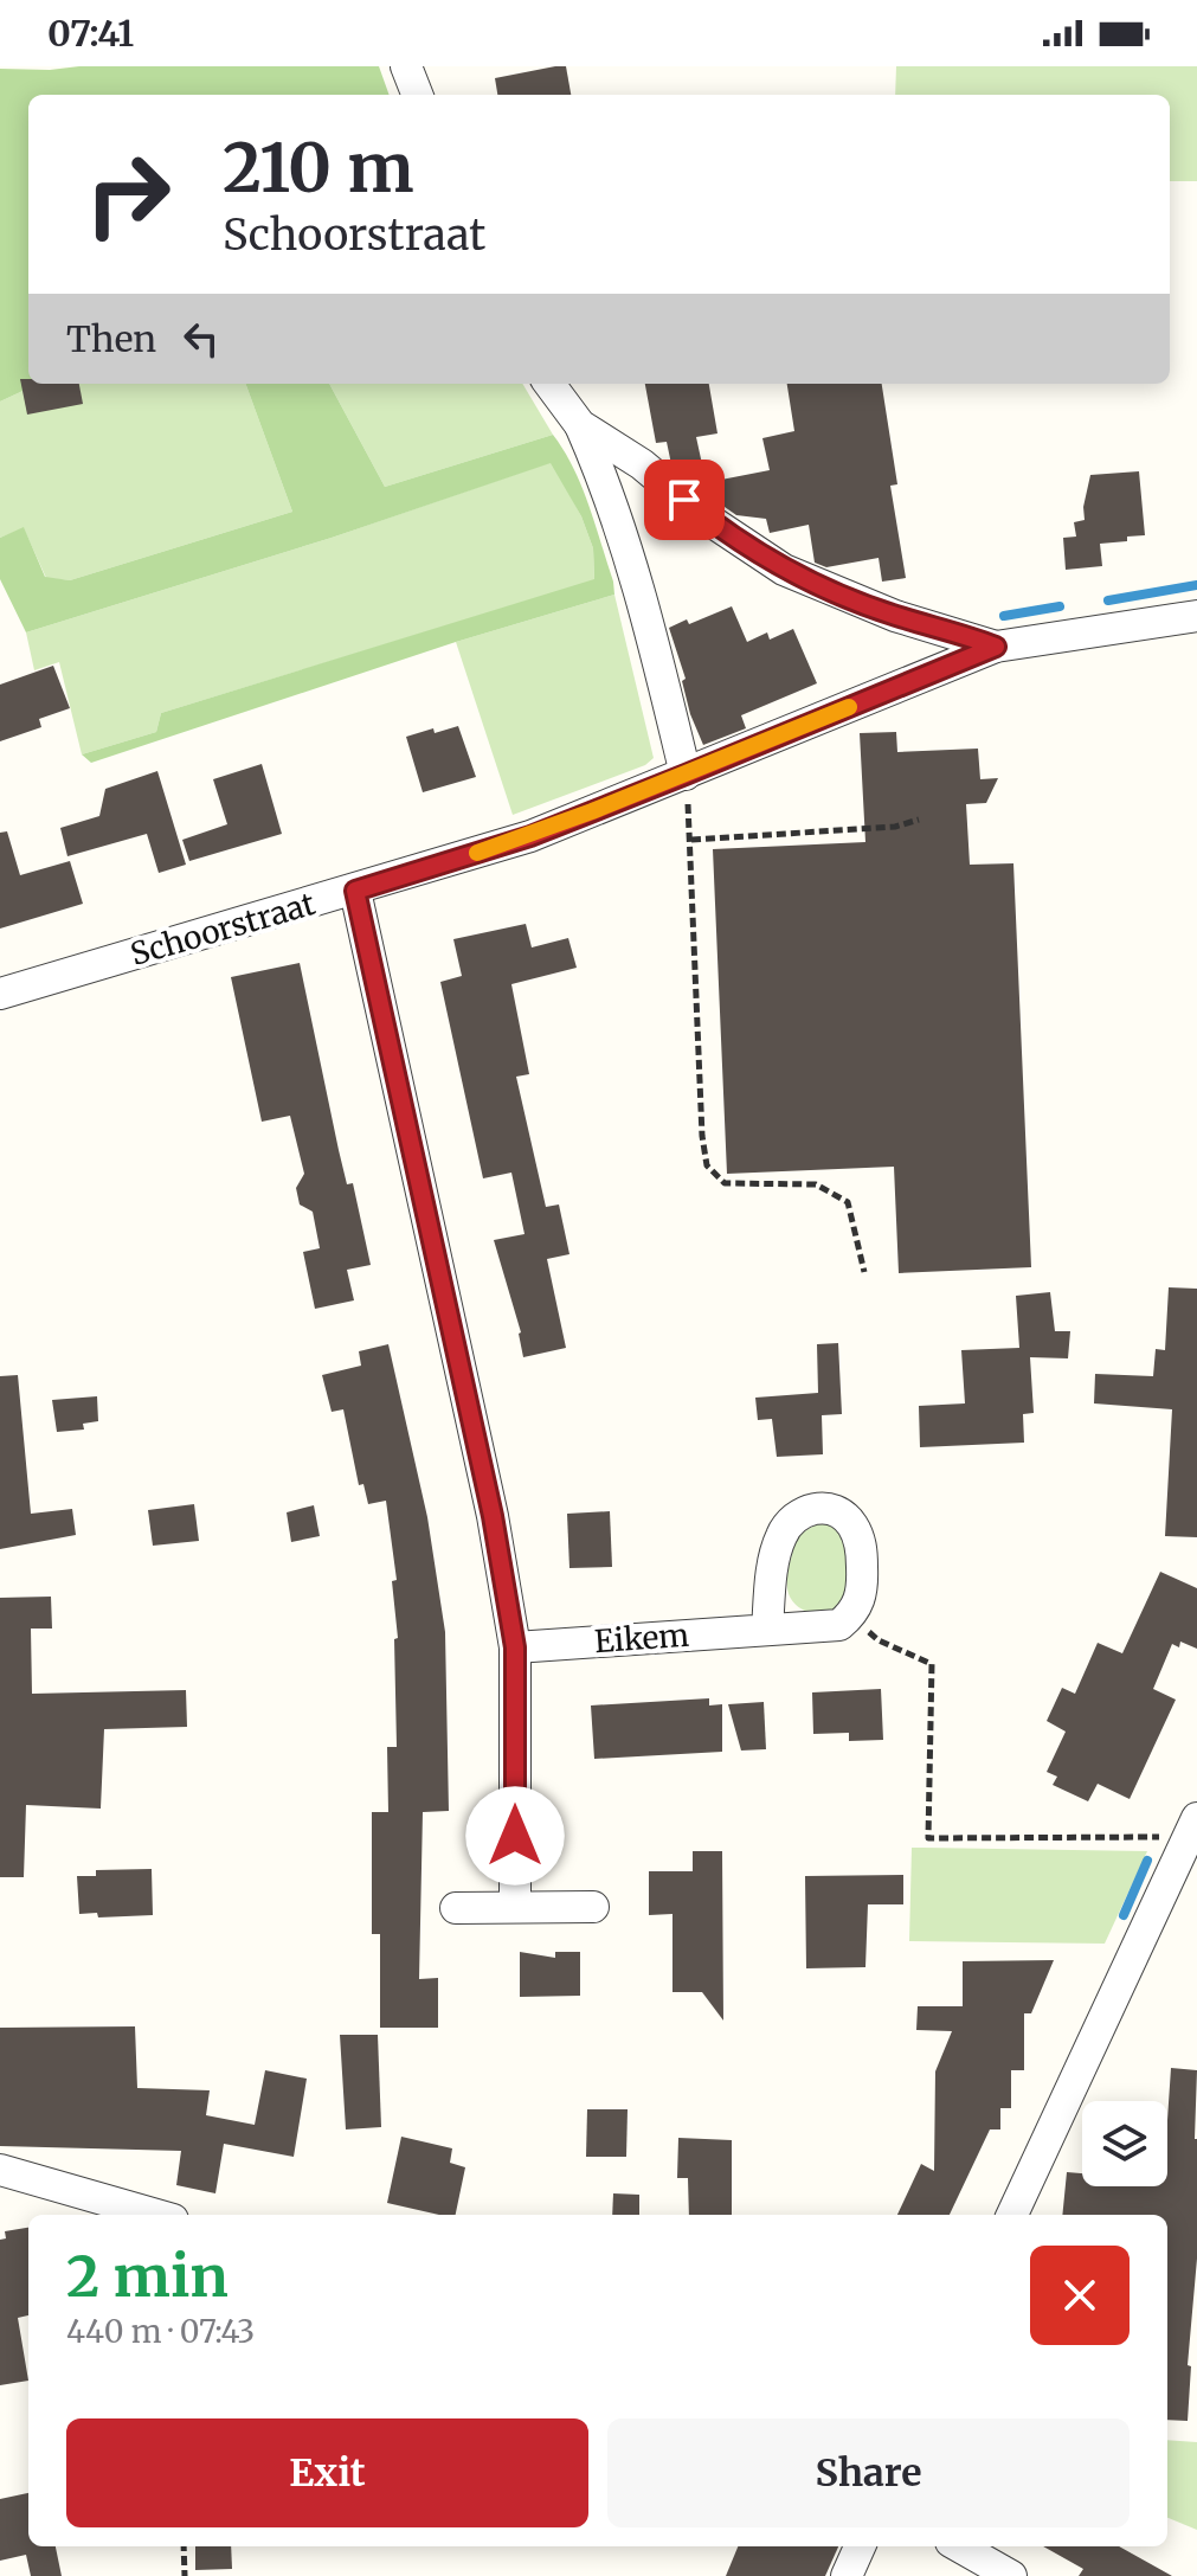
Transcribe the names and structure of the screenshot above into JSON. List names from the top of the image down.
{
  "streets": {
    "street": ["Schoorstraat", "Eikem"]
  },
  "page": {
    "status": "07:41",
    "turn": ["210 m", "Schoorstraat"],
    "then": "Then",
    "heading": ["2 min", "440 m · 07:43"],
    "buttons": ["Exit", "Share"]
  }
}
